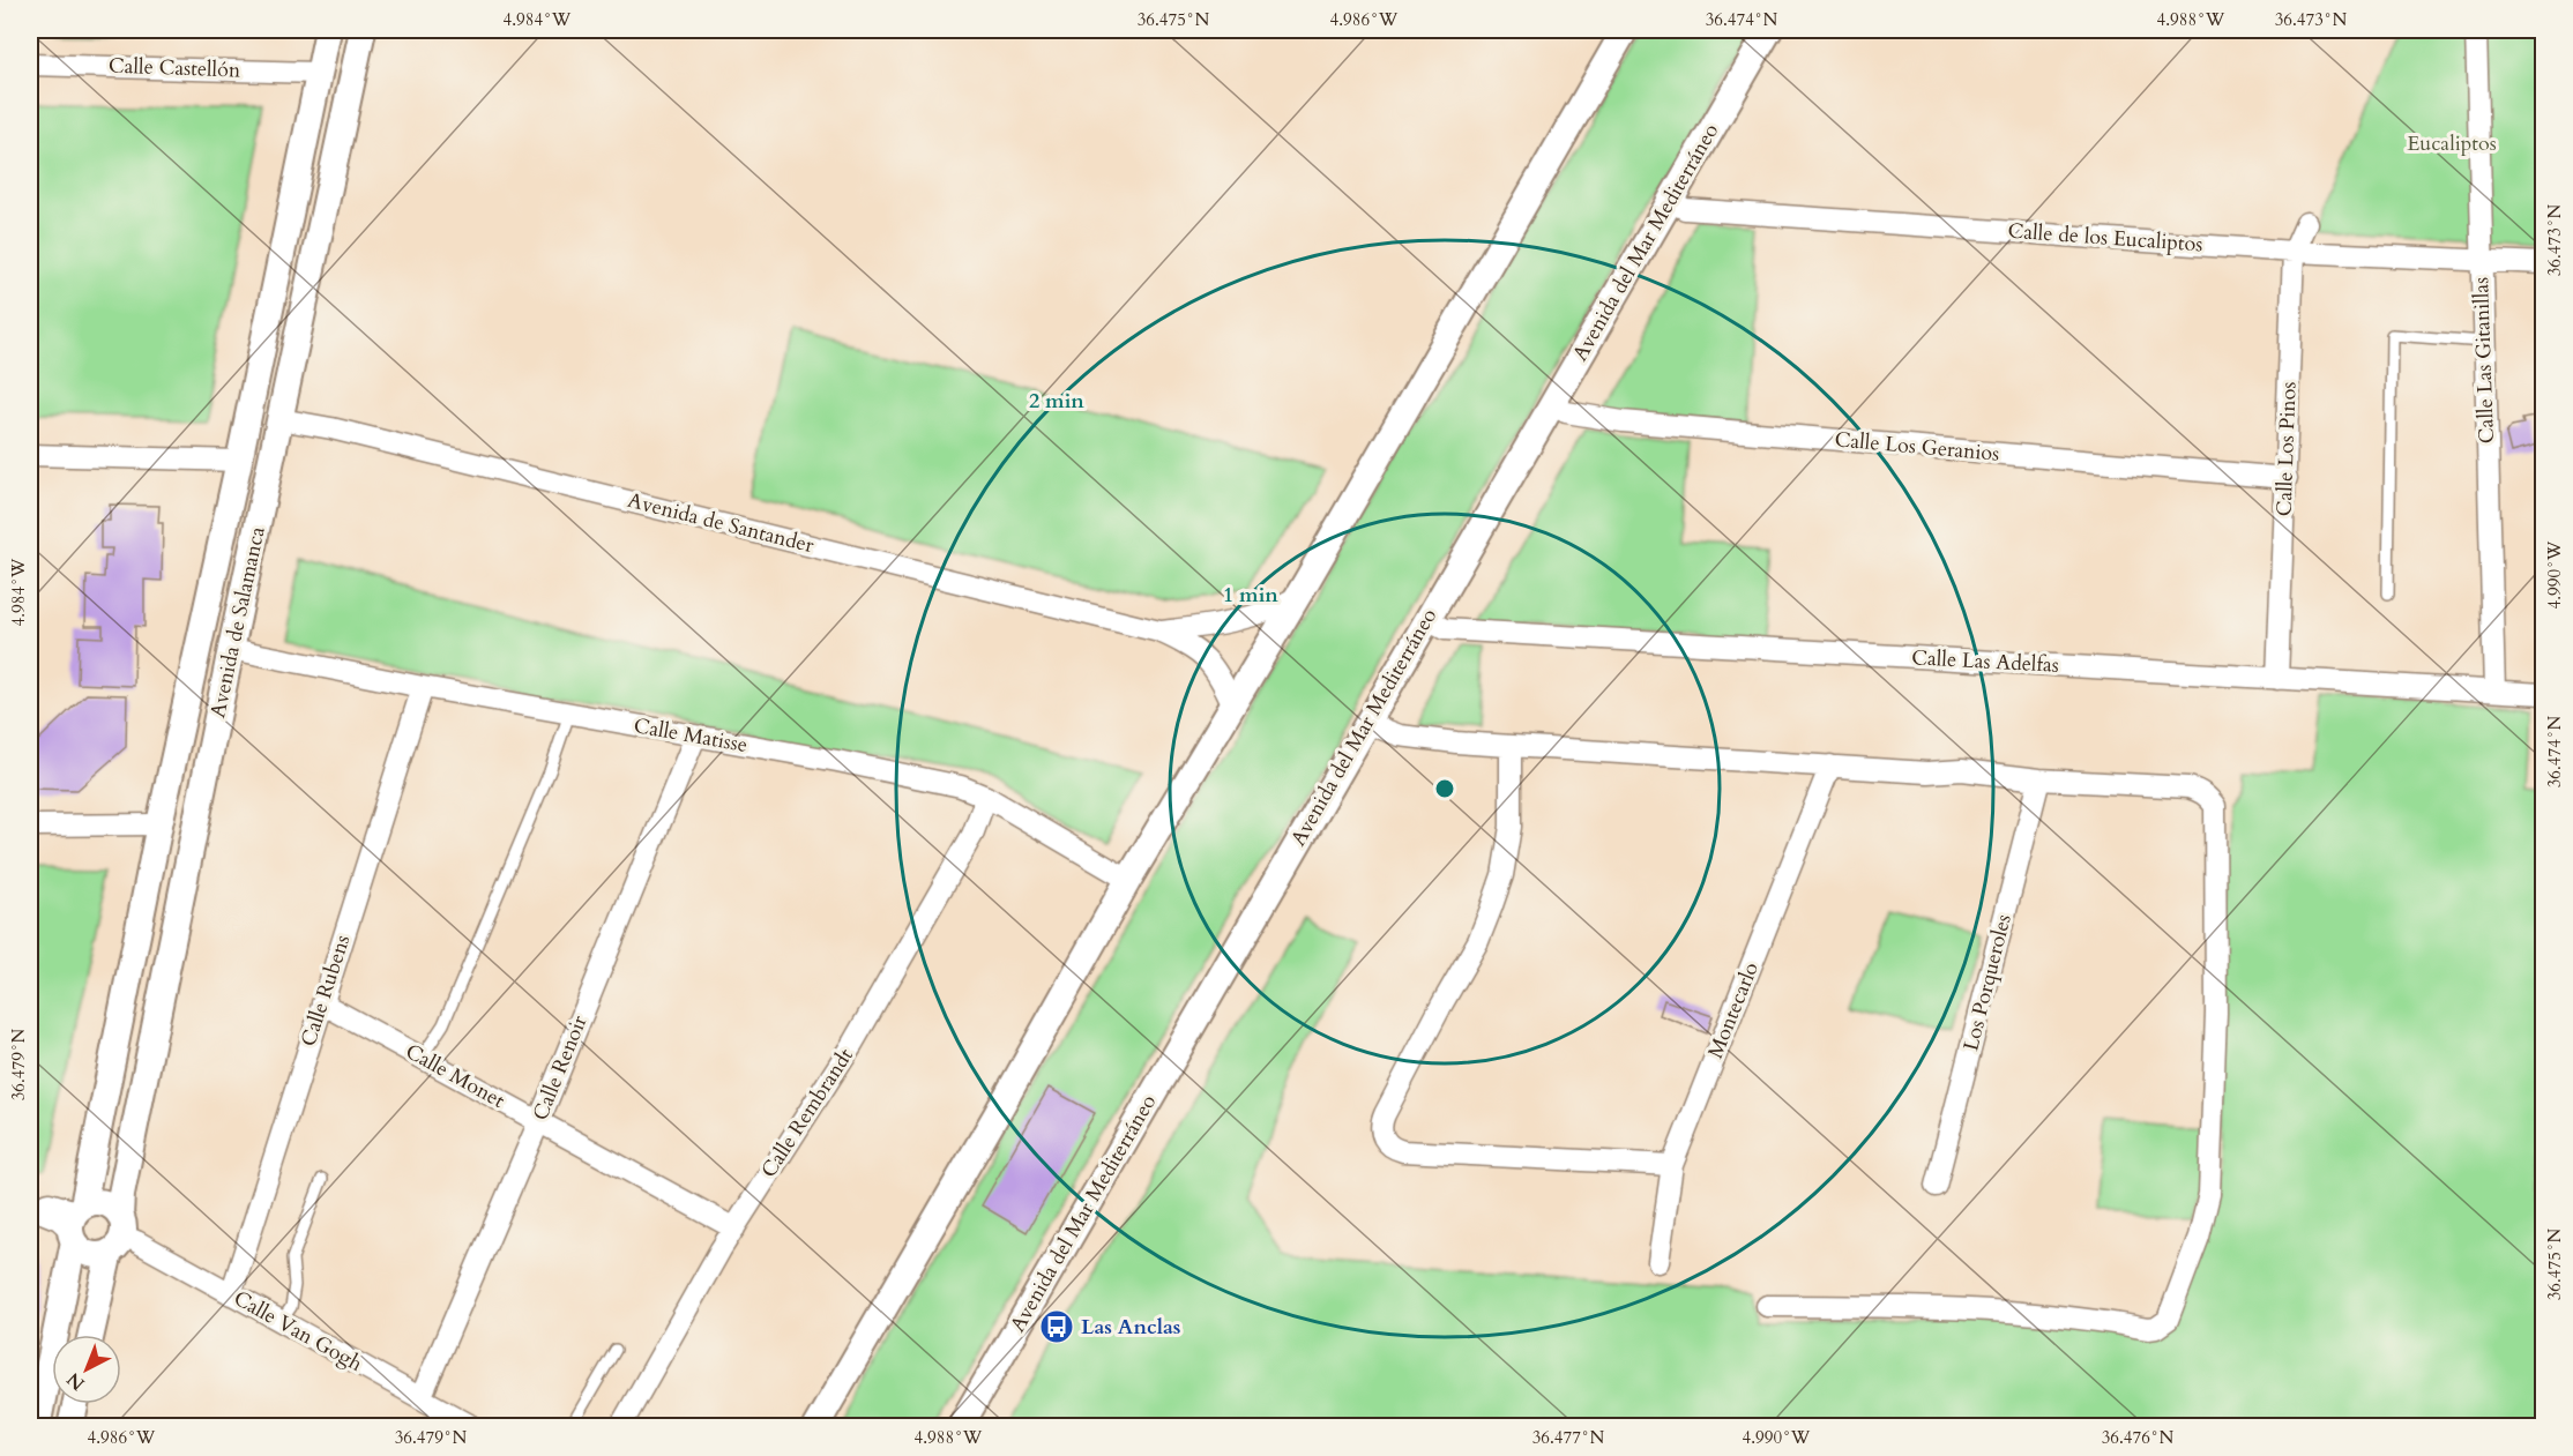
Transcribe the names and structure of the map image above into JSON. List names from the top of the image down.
{
  "streets": {
    "street": [
      "Calle Castellón",
      "Calle de los Eucaliptos",
      "Avenida del Mar Mediterráneo",
      "Calle Las Gitanillas",
      "Calle Los Geranios",
      "Calle Los Pinos",
      "Avenida de Santander",
      "Avenida de Salamanca",
      "Calle Las Adelfas",
      "Calle Matisse",
      "Los Porqueroles",
      "Calle Rubens",
      "Montecarlo",
      "Calle Renoir",
      "Calle Monet",
      "Calle Rembrandt",
      "Calle Van Gogh"
    ]
  },
  "crossings": [
    ["Calle Castellón", "Avenida de Salamanca"],
    ["Calle de los Eucaliptos", "Avenida del Mar Mediterráneo"],
    ["Calle de los Eucaliptos", "Calle Las Gitanillas"],
    ["Calle de los Eucaliptos", "Calle Los Pinos"],
    ["Avenida del Mar Mediterráneo", "Calle Los Geranios"],
    ["Avenida del Mar Mediterráneo", "Calle Las Adelfas"],
    ["Calle Las Gitanillas", "Calle Las Adelfas"],
    ["Calle Los Geranios", "Calle Los Pinos"],
    ["Calle Los Pinos", "Calle Las Adelfas"],
    ["Avenida de Santander", "Avenida de Salamanca"],
    ["Avenida de Salamanca", "Calle Matisse"],
    ["Avenida de Salamanca", "Calle Van Gogh"],
    ["Calle Matisse", "Calle Rubens"],
    ["Calle Matisse", "Calle Renoir"],
    ["Calle Matisse", "Calle Rembrandt"],
    ["Calle Rubens", "Calle Monet"],
    ["Calle Rubens", "Calle Van Gogh"],
    ["Calle Renoir", "Calle Monet"],
    ["Calle Renoir", "Calle Van Gogh"],
    ["Calle Monet", "Calle Rembrandt"]
  ],
  "parks": ["Eucaliptos"],
  "places": {
    "bus stop": ["Las Anclas"]
  },
  "north": "bottom left",
  "coordinates": [
    "4.984°W",
    "36.475°N",
    "4.986°W",
    "36.474°N",
    "4.988°W",
    "36.473°N",
    "4.990°W",
    "36.479°N",
    "36.477°N",
    "36.476°N"
  ],
  "rings": ["2 min", "1 min"]
}
